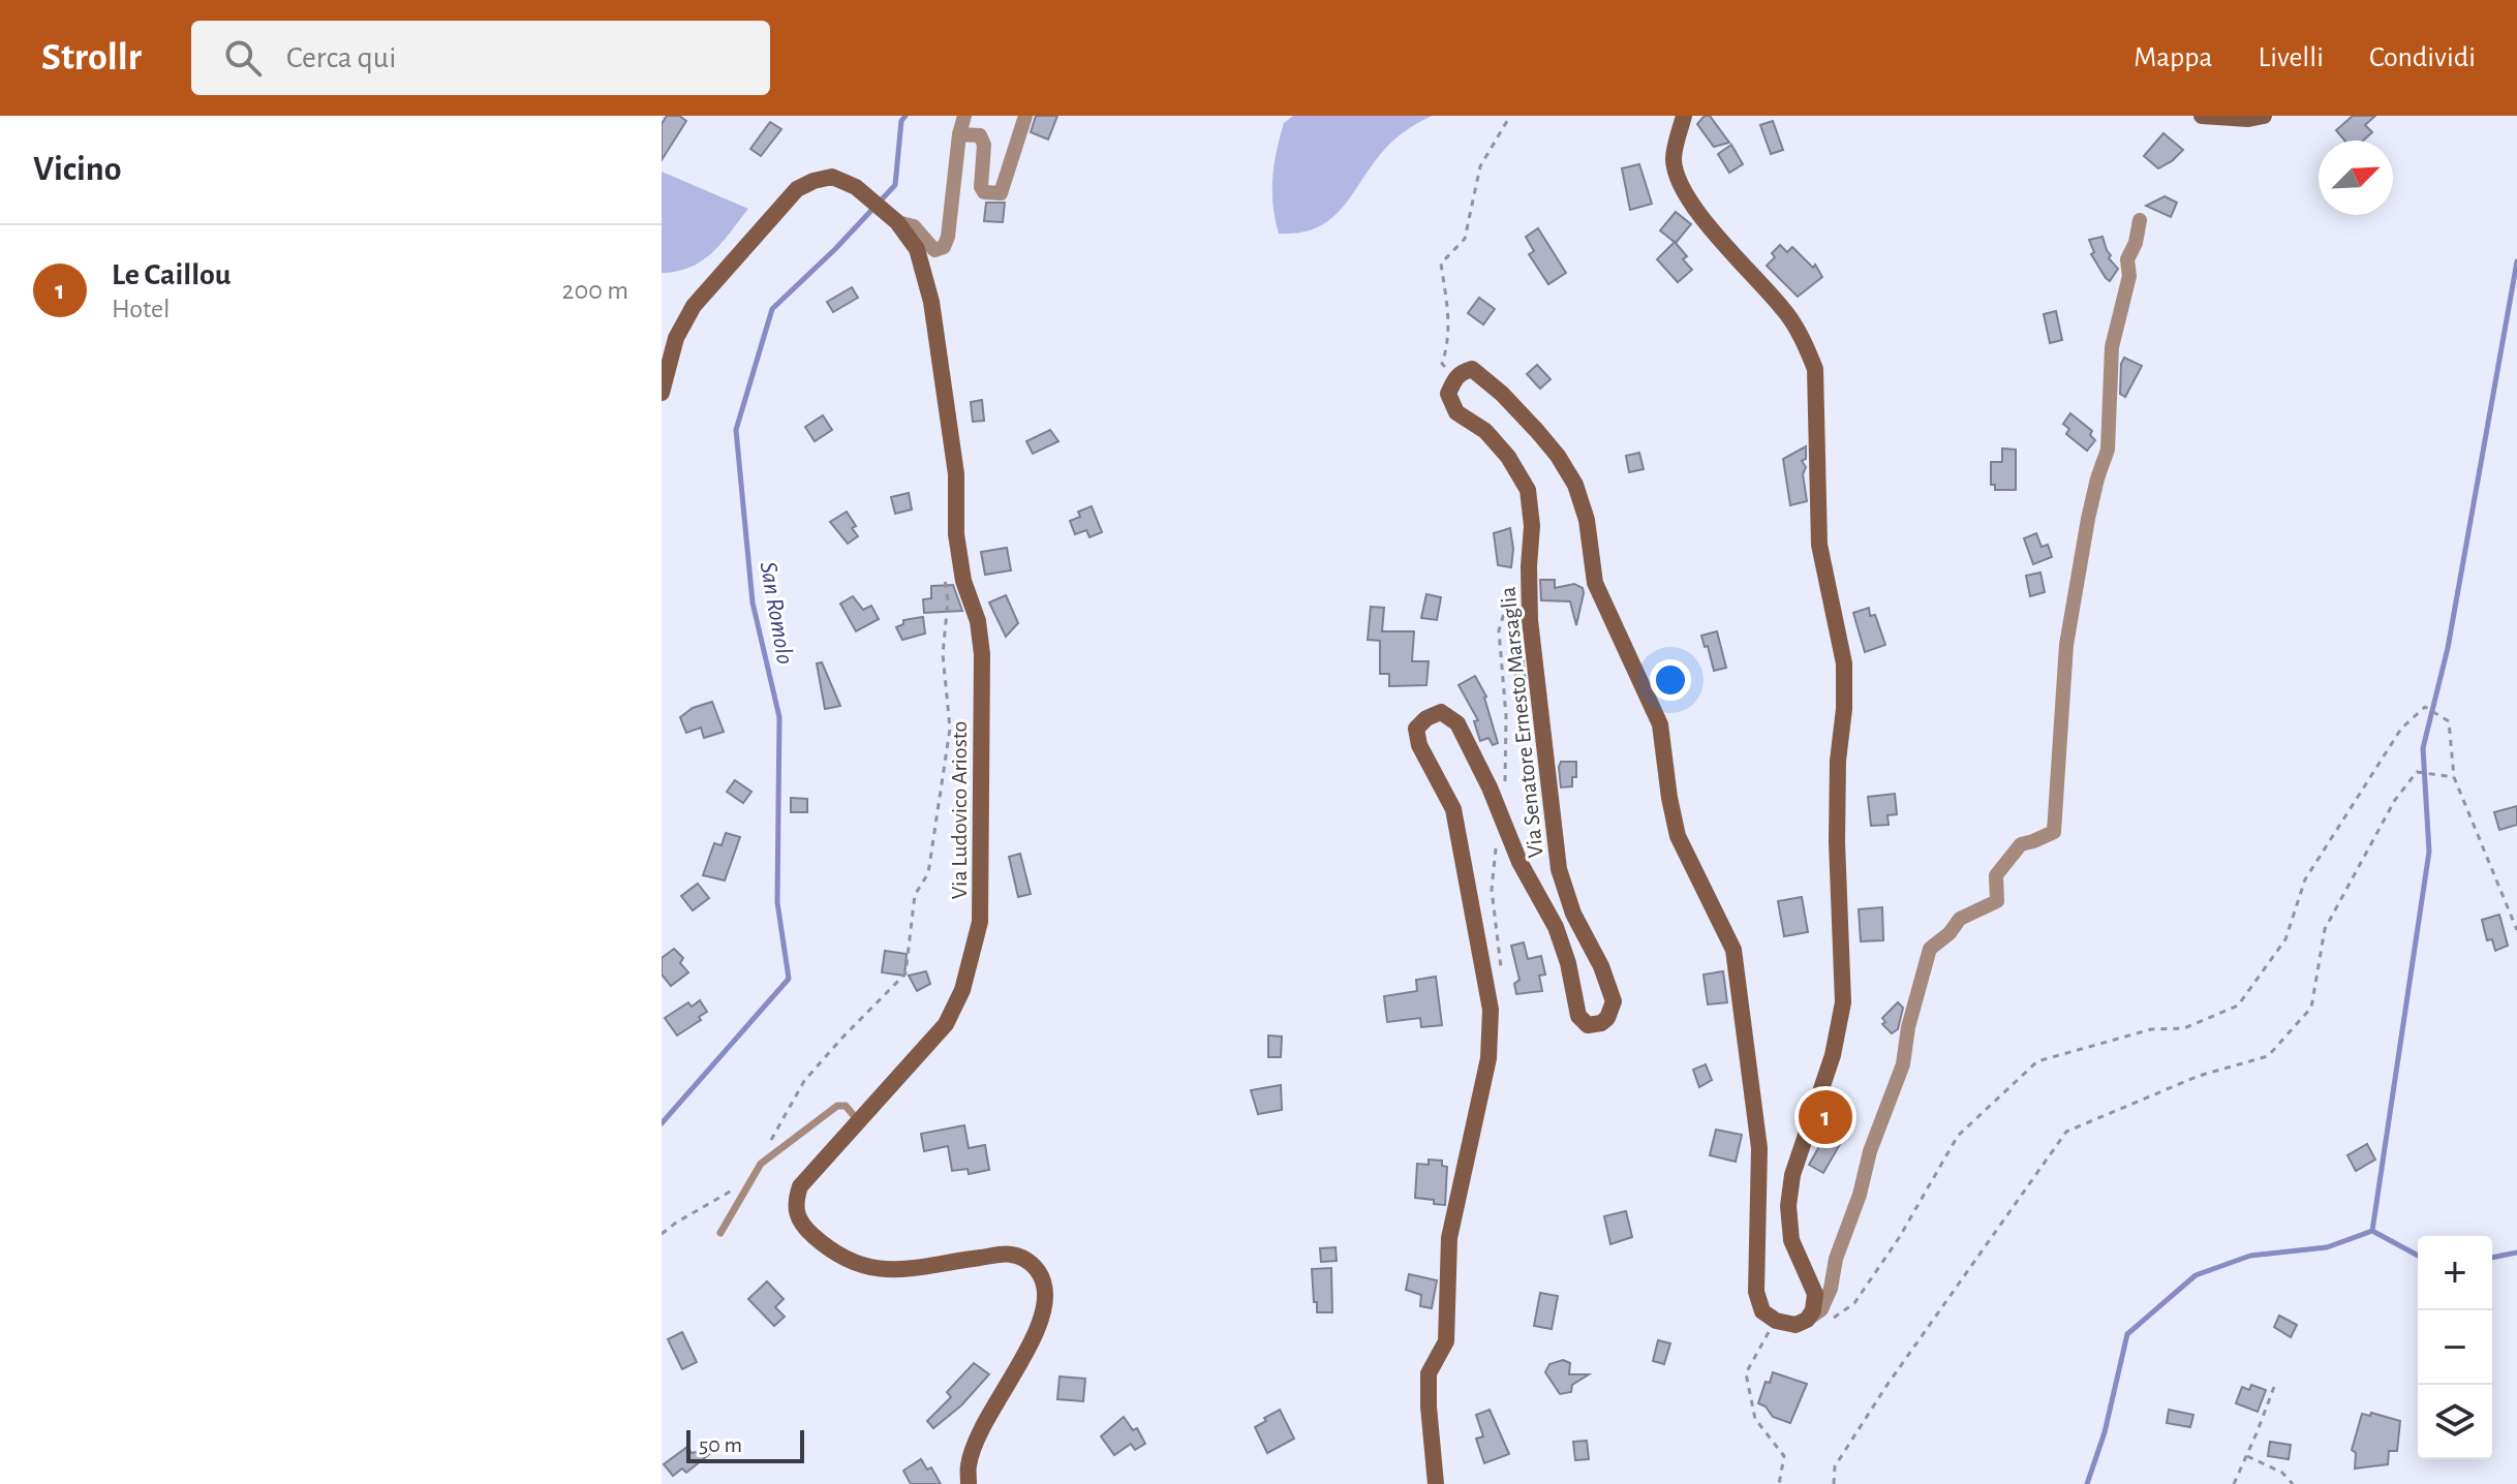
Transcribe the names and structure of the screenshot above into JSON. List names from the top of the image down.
{
  "streets": {
    "street": ["Via Senatore Ernesto Marsaglia", "Via Ludovico Ariosto"]
  },
  "water": ["San Romolo"],
  "scale_bar": "50 m",
  "north": "top right",
  "page": {
    "header": "Strollr",
    "search": "Cerca qui",
    "nav": ["Mappa", "Livelli", "Condividi"],
    "heading": "Vicino",
    "list": [
      {
        "mark": "1",
        "name": "Le Caillou",
        "note": "Hotel",
        "value": "200 m"
      }
    ],
    "pins": "1",
    "map_buttons": ["+", "−"],
    "scale": "50 m"
  }
}
